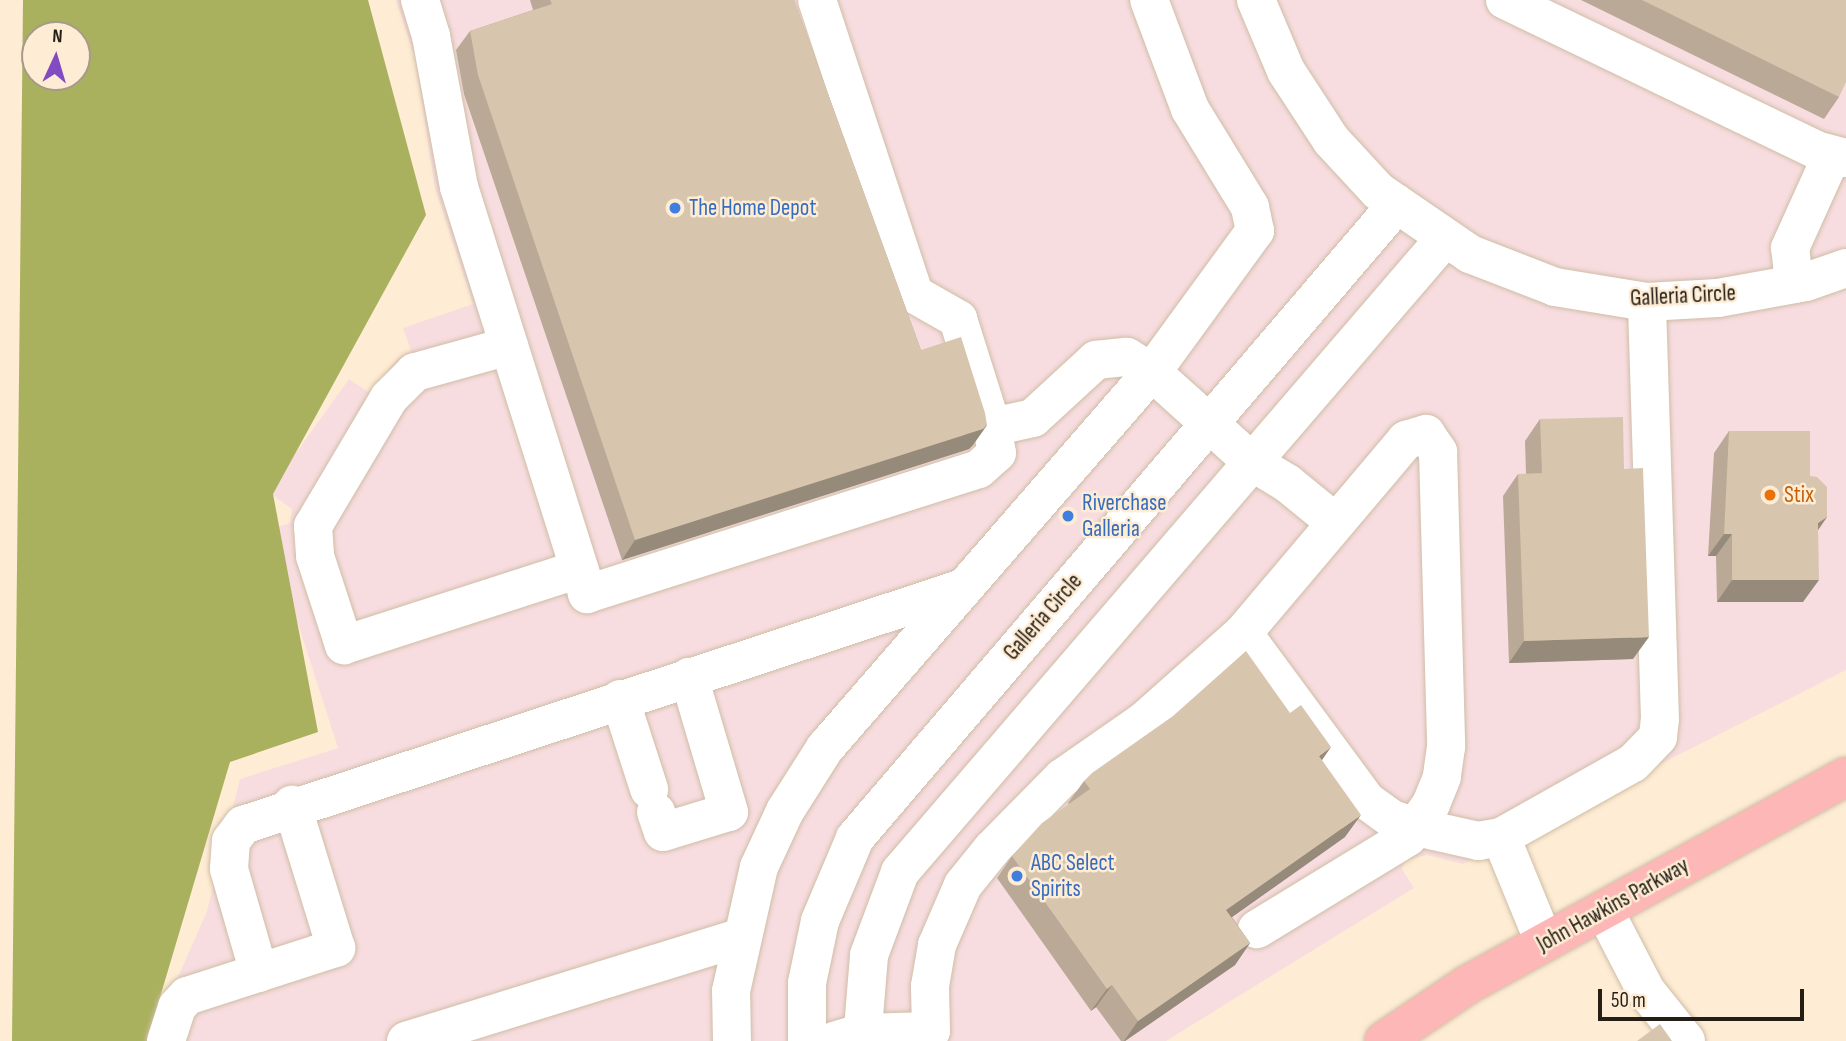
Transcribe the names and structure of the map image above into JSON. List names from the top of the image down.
{
  "streets": {
    "main road": ["John Hawkins Parkway"],
    "street": ["Galleria Circle"]
  },
  "places": [
    "The Home Depot",
    "Stix",
    "Riverchase Galleria",
    "ABC Select Spirits"
  ],
  "scale_bar": "50 m",
  "north": "top"
}
